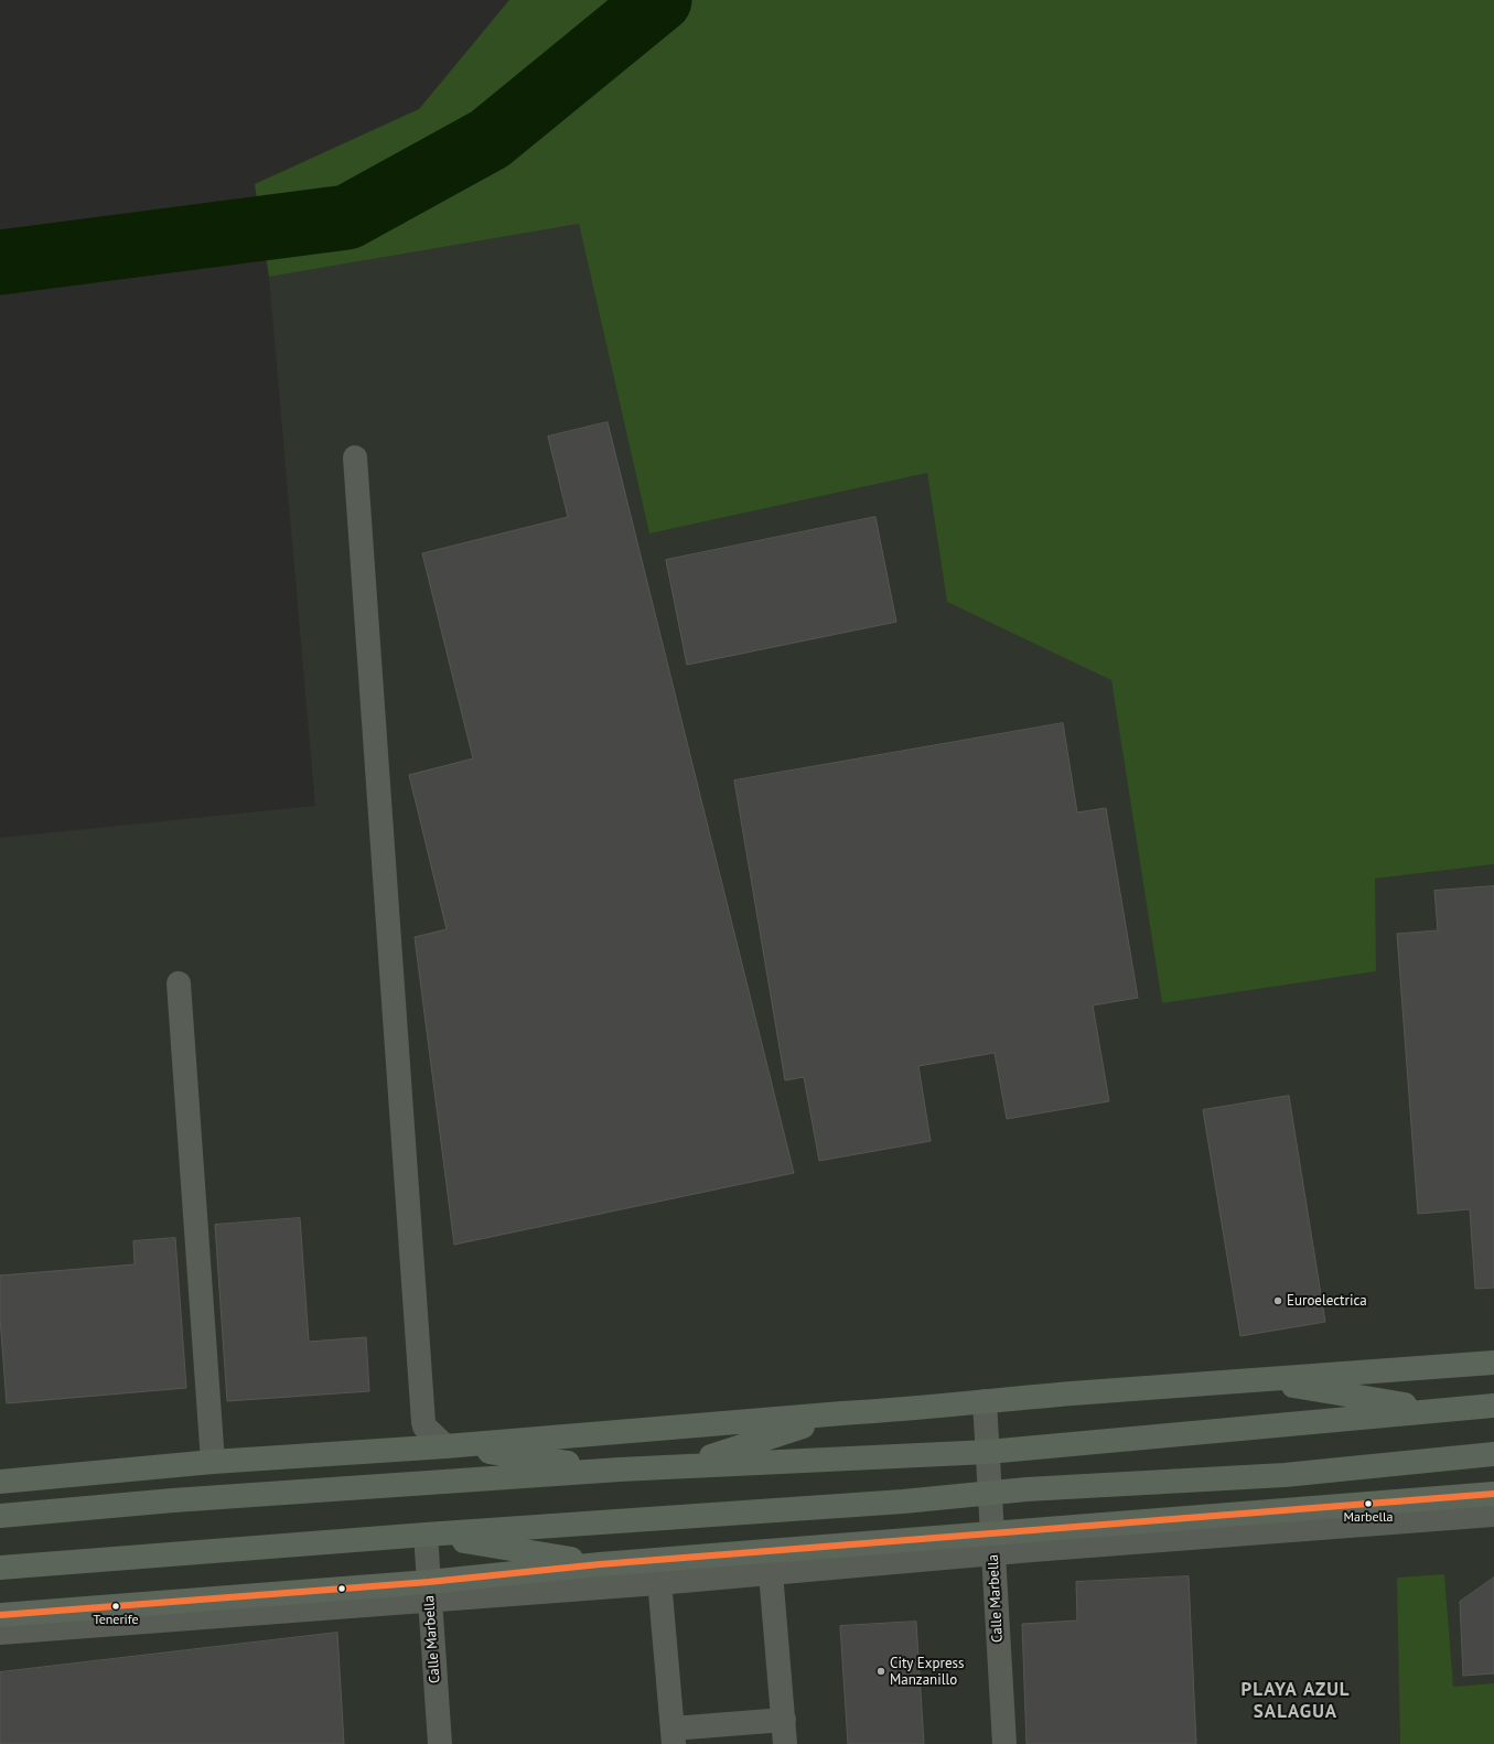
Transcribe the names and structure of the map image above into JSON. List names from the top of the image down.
{
  "streets": {
    "street": ["Calle Marbella"]
  },
  "districts": ["PLAYA AZUL SALAGUA"],
  "places": [
    "Euroelectrica",
    "Marbella",
    "Tenerife",
    "City Express Manzanillo"
  ]
}
